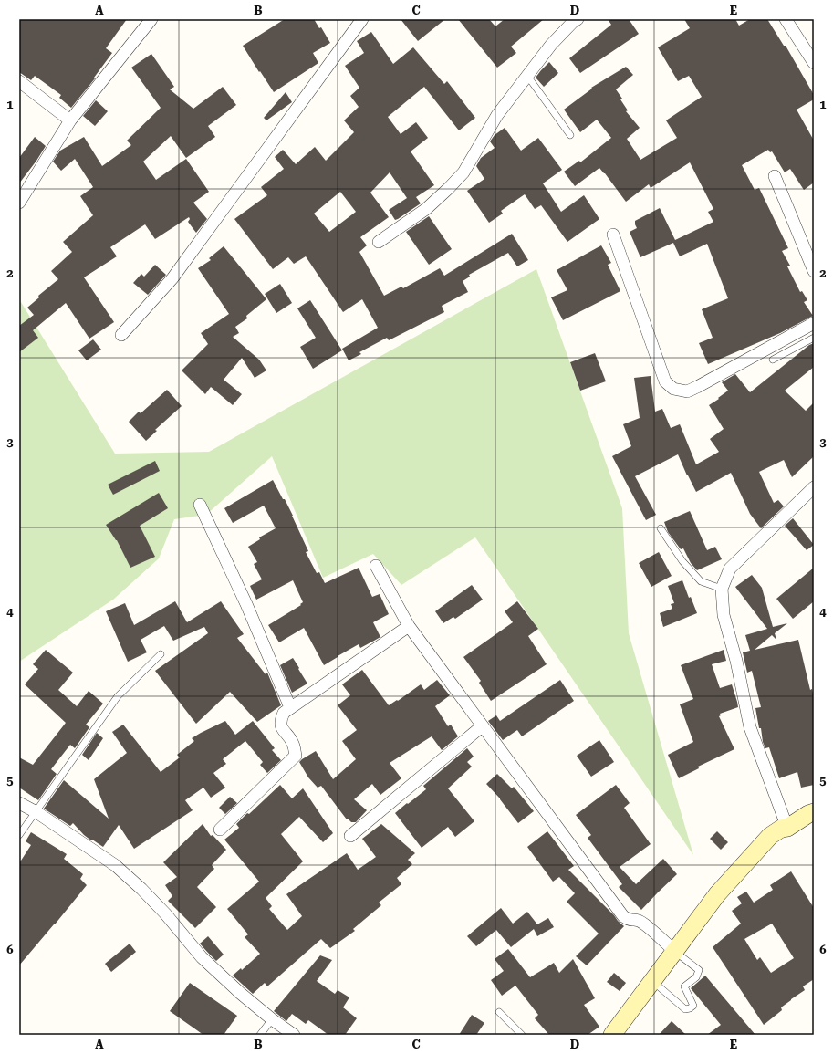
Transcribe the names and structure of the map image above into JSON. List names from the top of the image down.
{
  "grid": {
    "columns": [
      "A",
      "B",
      "C",
      "D",
      "E"
    ],
    "rows": [
      "1",
      "2",
      "3",
      "4",
      "5",
      "6"
    ]
  }
}
